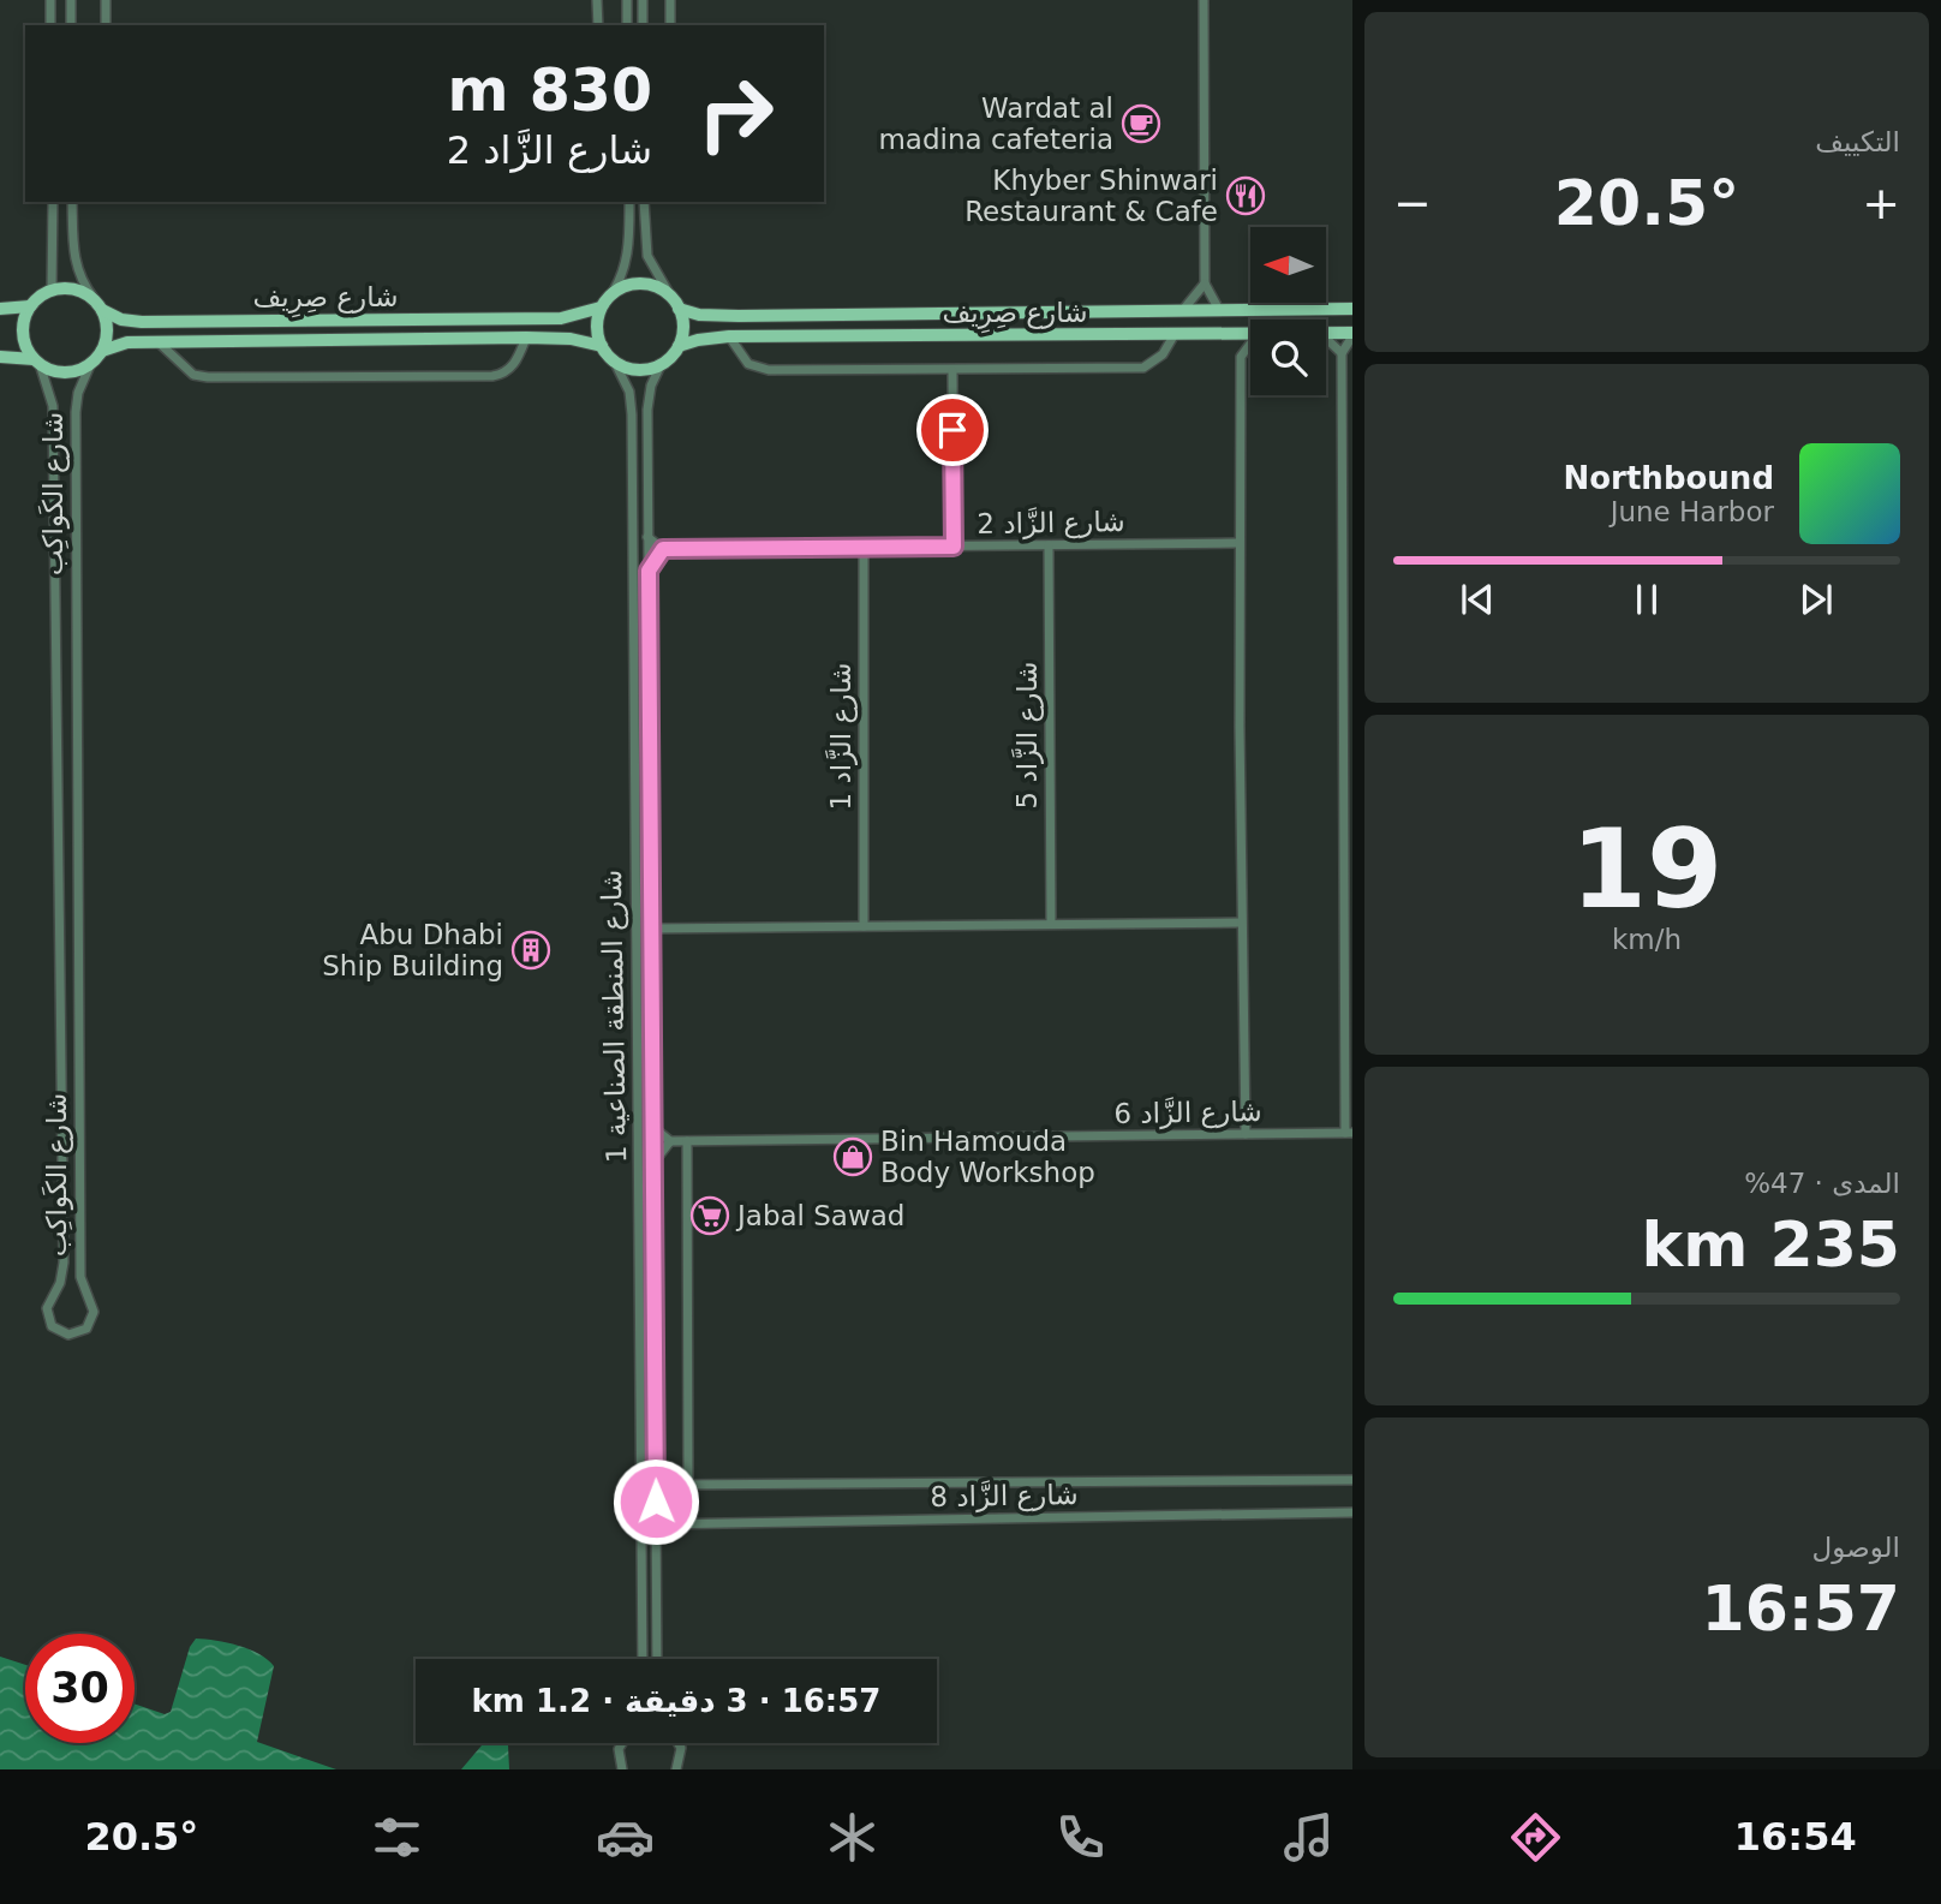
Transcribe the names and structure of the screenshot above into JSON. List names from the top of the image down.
{
  "streets": {
    "main road": ["شارع صِرِيف"],
    "street": [
      "شارع الكَواكِب",
      "شارع الزَّاد 2",
      "شارع الزَّاد 5",
      "شارع الزَّاد 1",
      "شارع المنطقة الصناعية 1",
      "شارع الزَّاد 6",
      "شارع الزَّاد 8"
    ]
  },
  "crossings": [
    ["شارع صِرِيف", "شارع الكَواكِب"],
    ["شارع صِرِيف", "شارع المنطقة الصناعية 1"],
    ["شارع الزَّاد 2", "شارع الزَّاد 5"],
    ["شارع الزَّاد 2", "شارع الزَّاد 1"],
    ["شارع المنطقة الصناعية 1", "شارع الزَّاد 8"]
  ],
  "places": {
    "cafe": ["Wardat al madina cafeteria"],
    "restaurant": ["Khyber Shinwari Restaurant & Cafe"],
    "building": ["Abu Dhabi Ship Building"],
    "shop": ["Bin Hamouda Body Workshop"],
    "supermarket": ["Jabal Sawad"]
  },
  "north": "left",
  "page": {
    "tile": [
      "التكييف",
      ["19", "km/h"],
      ["المدى · 47%", "235 km"],
      ["الوصول", "16:57"]
    ],
    "turn": ["830 m", "شارع الزَّاد 2"],
    "heat": ["−", "20.5°", "+"],
    "song": ["Northbound", "June Harbor"],
    "limit": "30",
    "trip": "16:57 · 3 دقيقة · 1.2 km",
    "tabs": ["16:54", "20.5°"]
  }
}
